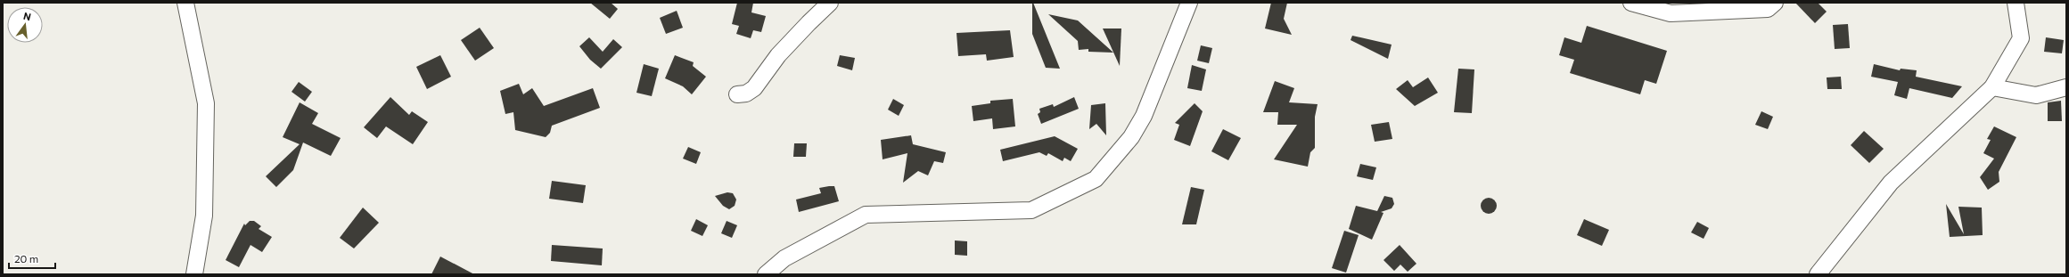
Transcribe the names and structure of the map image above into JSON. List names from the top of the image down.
{
  "scale_bar": "20 m",
  "north": "top"
}
